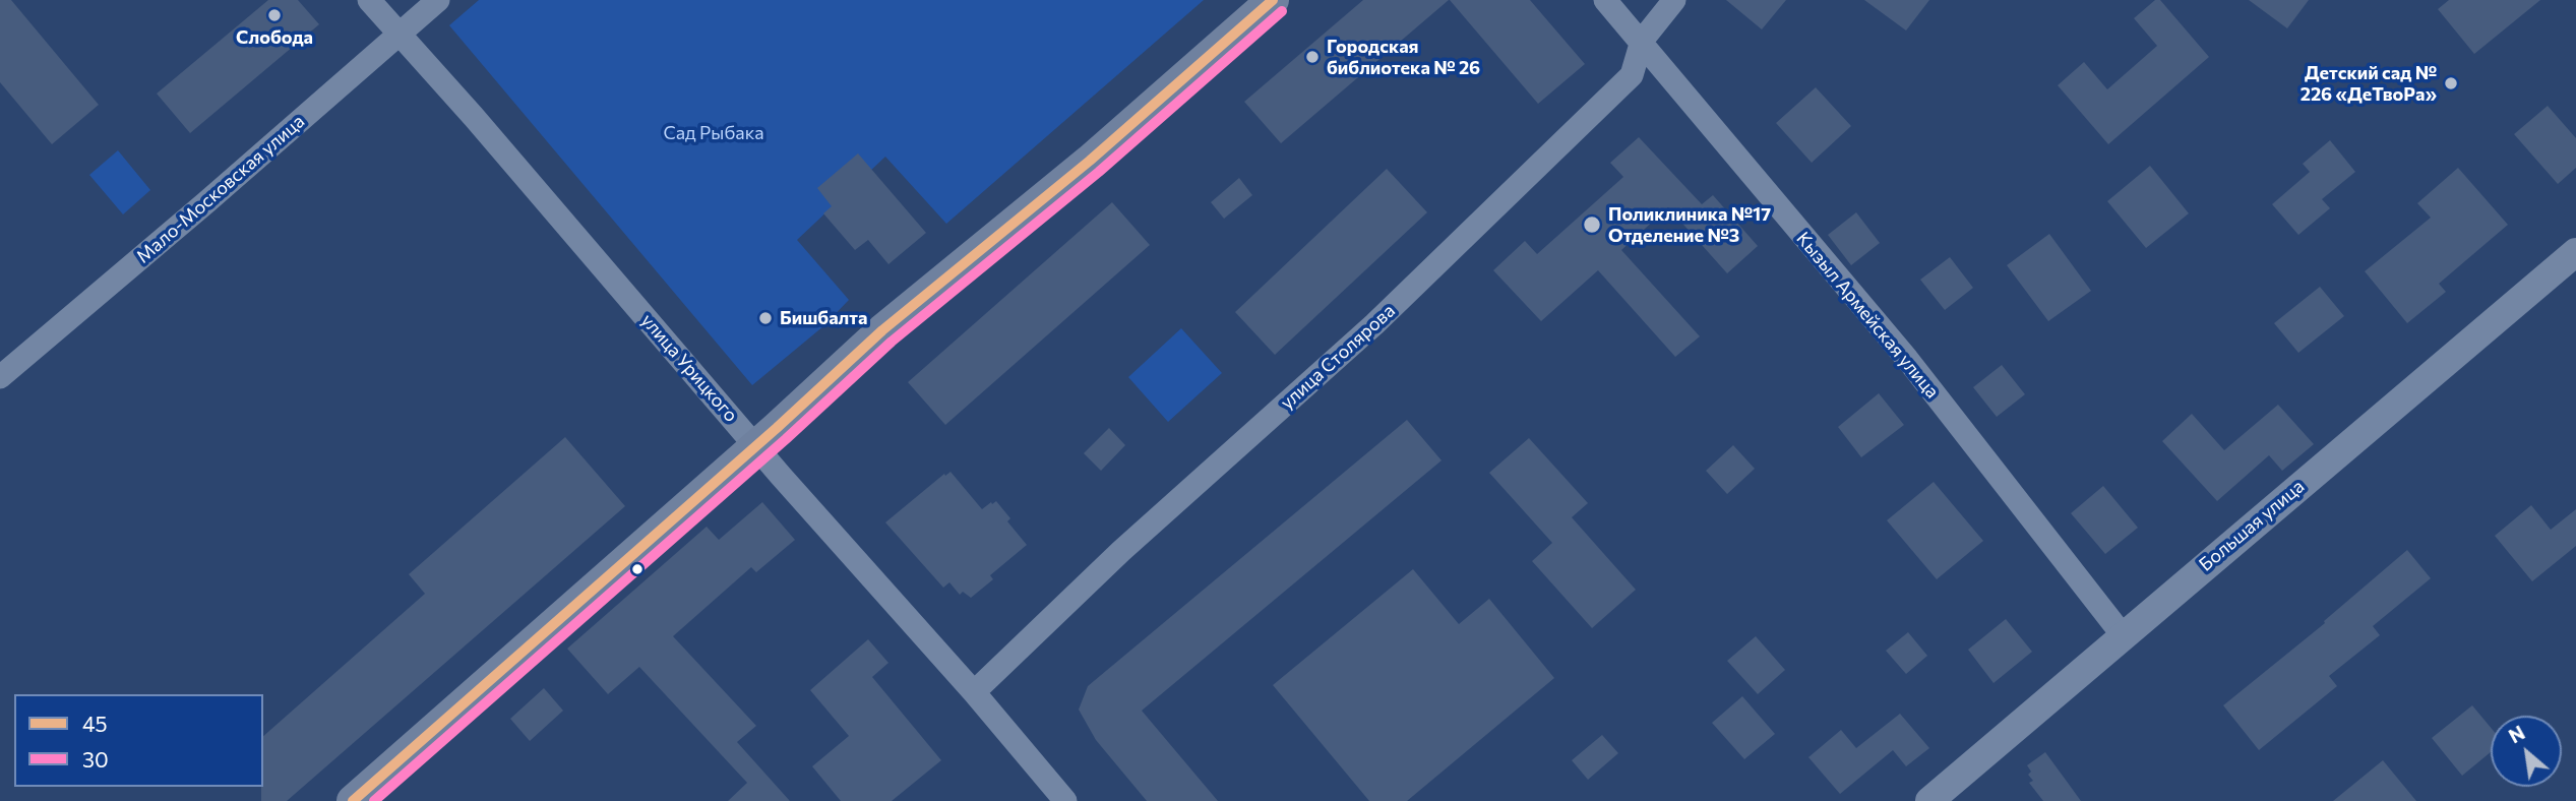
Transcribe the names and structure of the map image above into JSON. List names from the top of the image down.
{
  "streets": {
    "street": [
      "Мало-Московская улица",
      "Кызыл Армейская улица",
      "улица Столярова",
      "улица Урицкого",
      "Большая улица"
    ]
  },
  "crossings": [
    ["Мало-Московская улица", "улица Урицкого"],
    ["Кызыл Армейская улица", "улица Столярова"],
    ["Кызыл Армейская улица", "Большая улица"],
    ["улица Столярова", "улица Урицкого"]
  ],
  "parks": ["Сад Рыбака"],
  "places": [
    "Слобода",
    "Городская библиотека № 26",
    "Детский сад № 226 «ДеТвоРа»",
    "Поликлиника №17 Отделение №3",
    "Бишбалта"
  ],
  "lines": ["transit line 45", "transit line 30"],
  "legend": ["45", "30"],
  "north": "top left"
}
